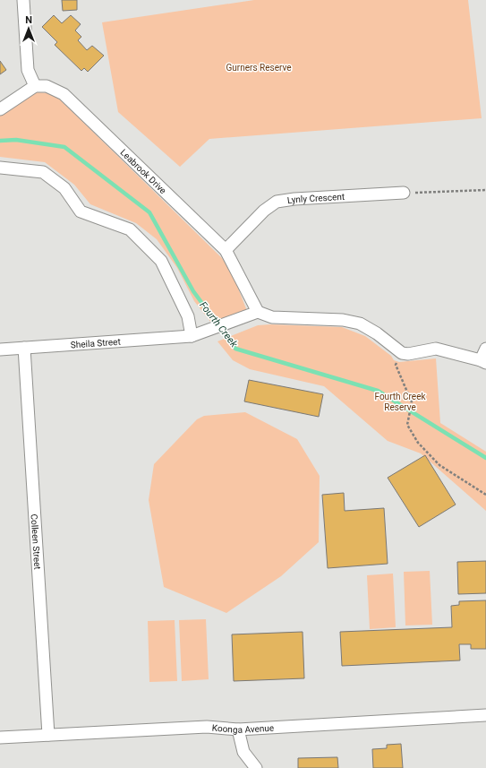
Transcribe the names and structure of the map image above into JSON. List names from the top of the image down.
{
  "streets": {
    "street": [
      "Leabrook Drive",
      "Lynly Crescent",
      "Sheila Street",
      "Colleen Street",
      "Koonga Avenue"
    ]
  },
  "crossings": [
    ["Leabrook Drive", "Lynly Crescent"],
    ["Sheila Street", "Colleen Street"],
    ["Colleen Street", "Koonga Avenue"]
  ],
  "water": ["Fourth Creek"],
  "parks": ["Gurners Reserve", "Fourth Creek Reserve"],
  "north": "top"
}
